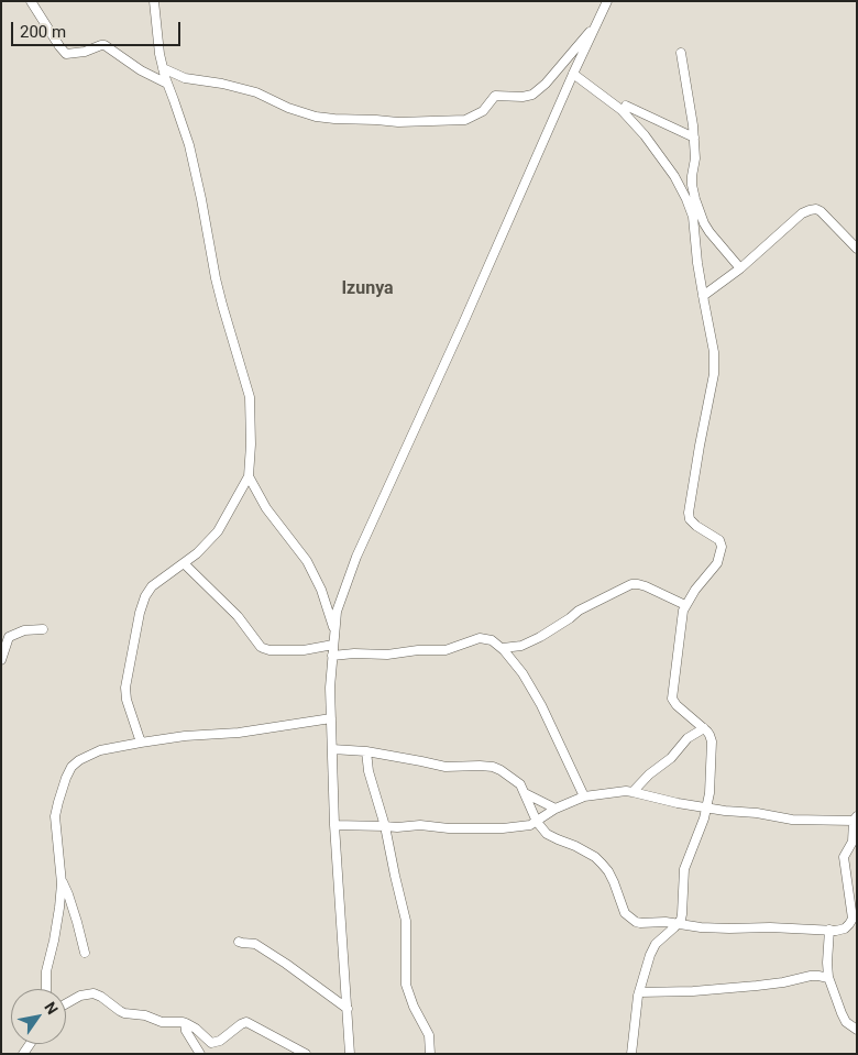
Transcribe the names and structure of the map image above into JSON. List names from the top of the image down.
{
  "districts": ["Izunya"],
  "scale_bar": "200 m",
  "north": "top right"
}
